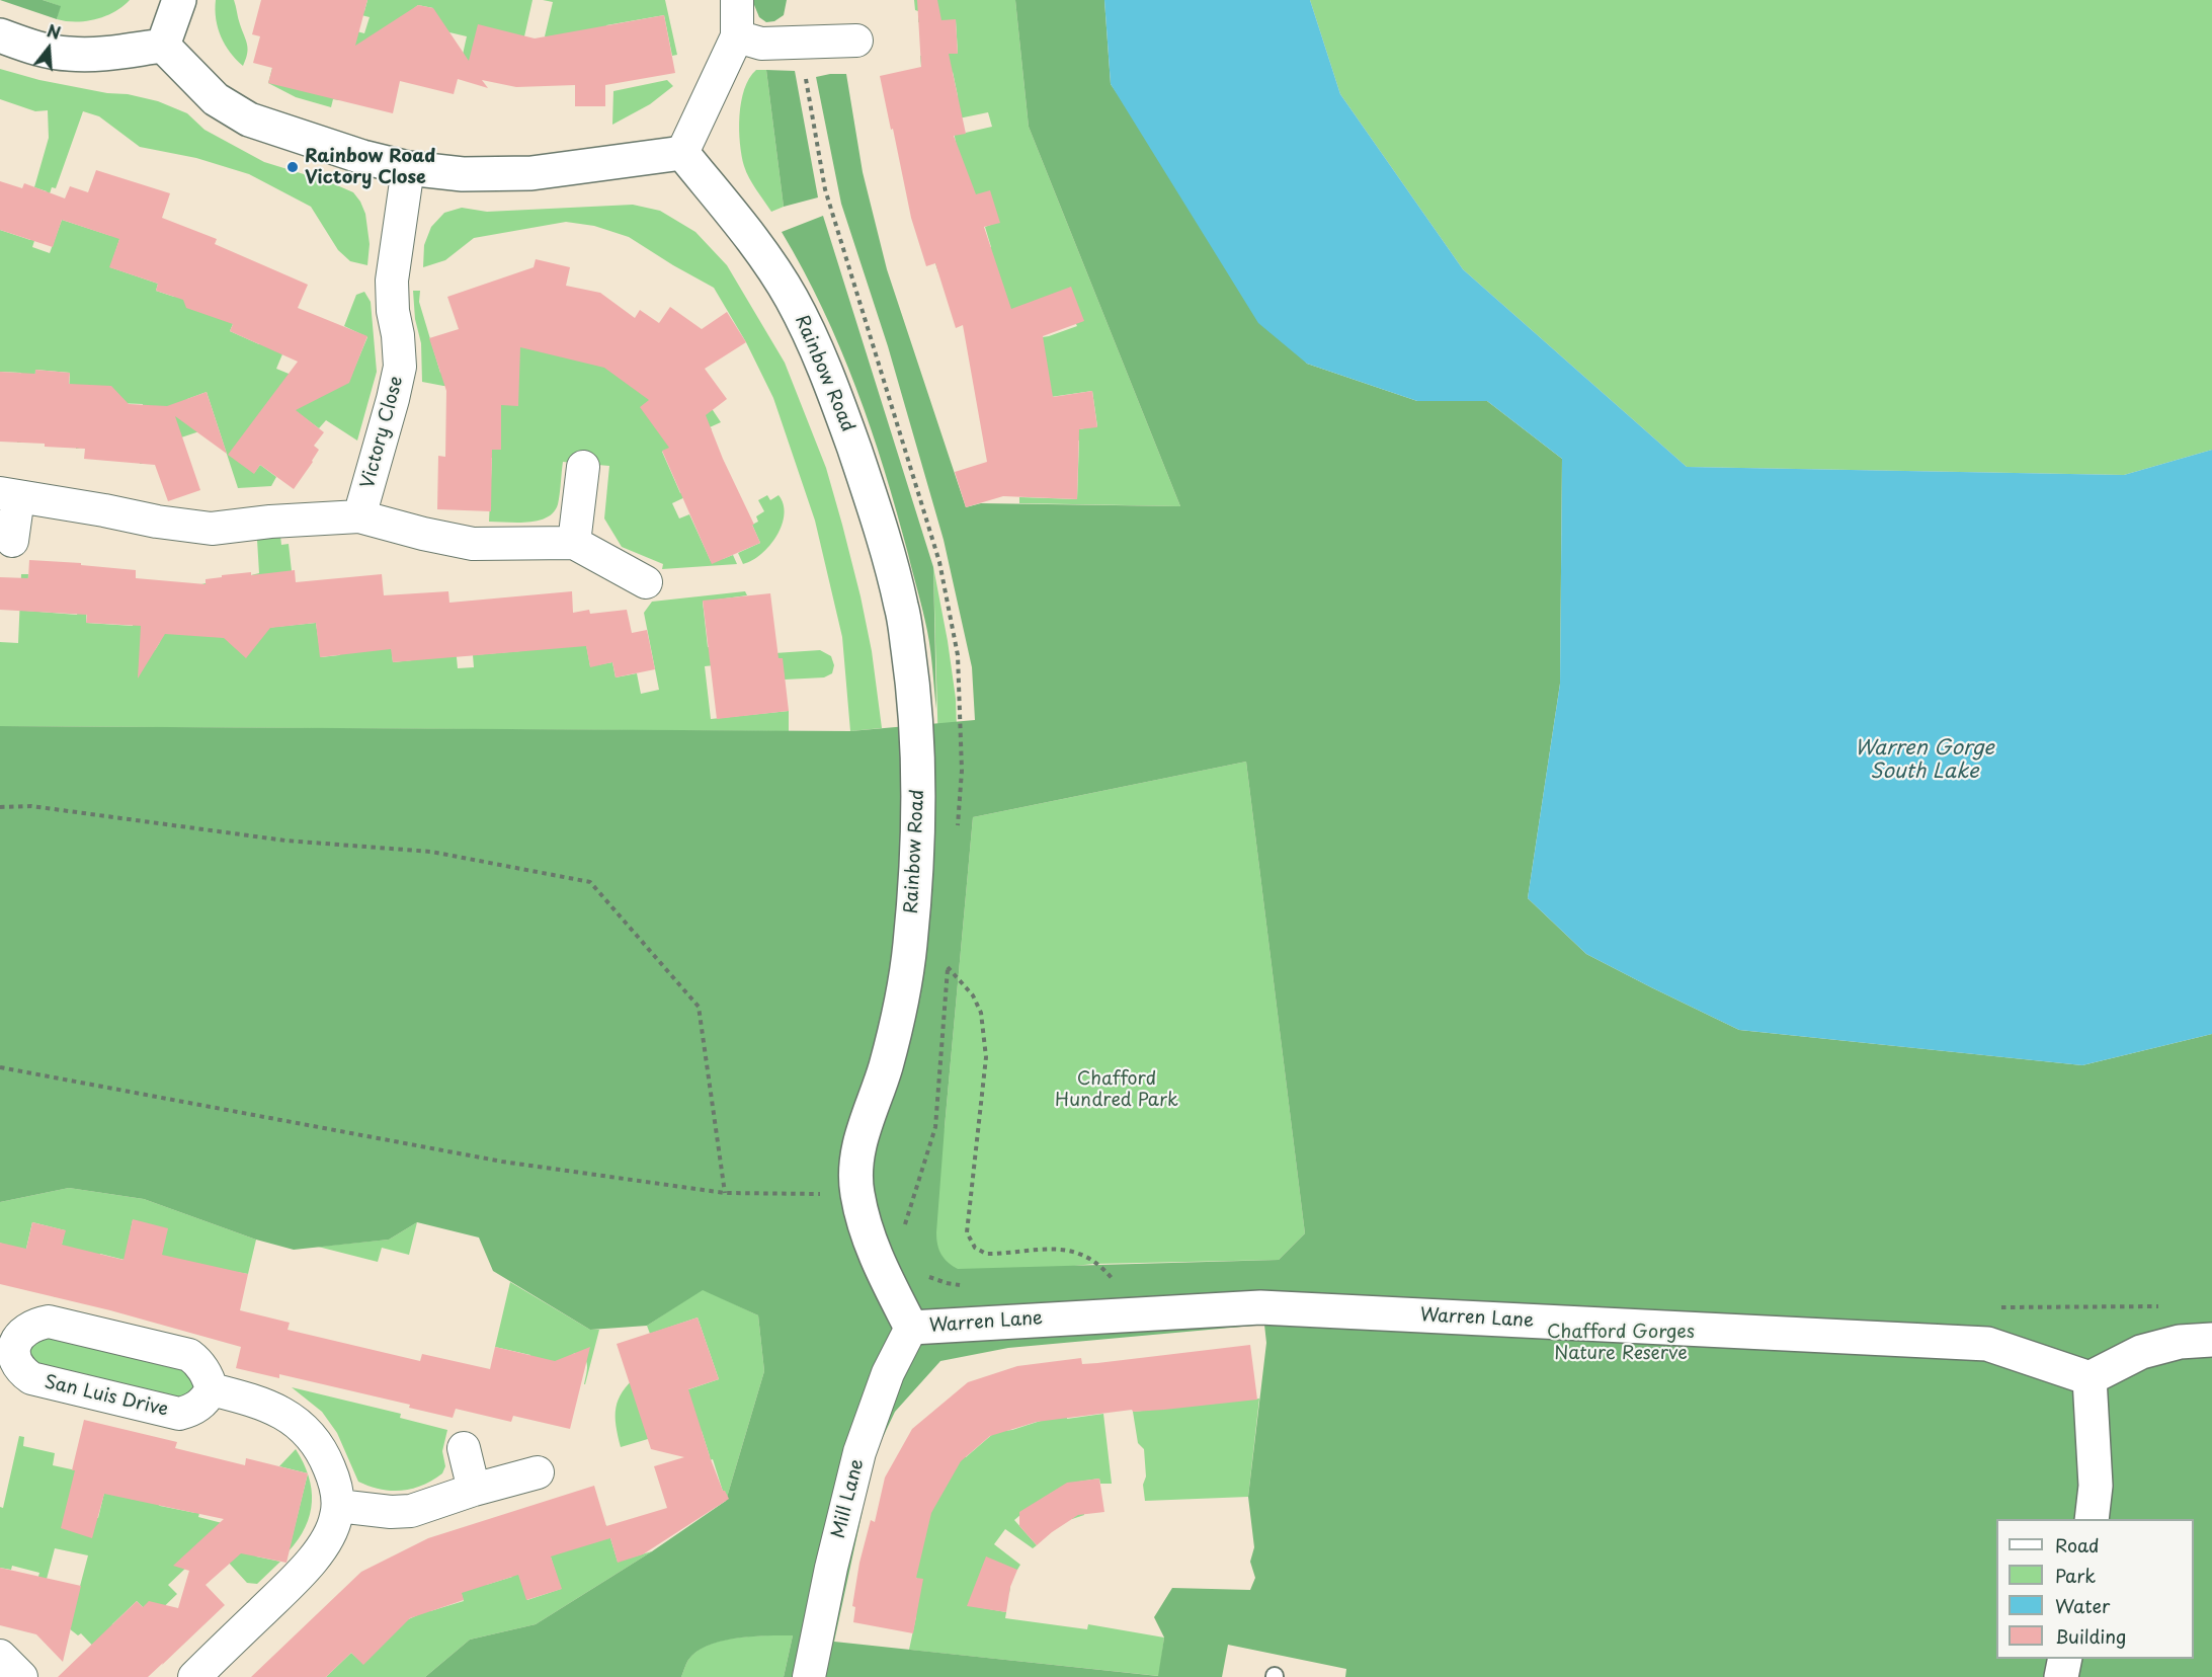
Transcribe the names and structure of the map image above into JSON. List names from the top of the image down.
{
  "streets": {
    "street": [
      "Rainbow Road",
      "Victory Close",
      "Warren Lane",
      "San Luis Drive",
      "Mill Lane"
    ]
  },
  "crossings": [
    ["Rainbow Road", "Warren Lane"],
    ["Rainbow Road", "Mill Lane"],
    ["Warren Lane", "Mill Lane"]
  ],
  "water": ["Warren Gorge South Lake"],
  "parks": ["Chafford Hundred Park", "Chafford Gorges Nature Reserve"],
  "places": ["Rainbow Road Victory Close"],
  "legend": [
    "Road",
    "Park",
    "Water",
    "Building"
  ],
  "north": "top"
}
